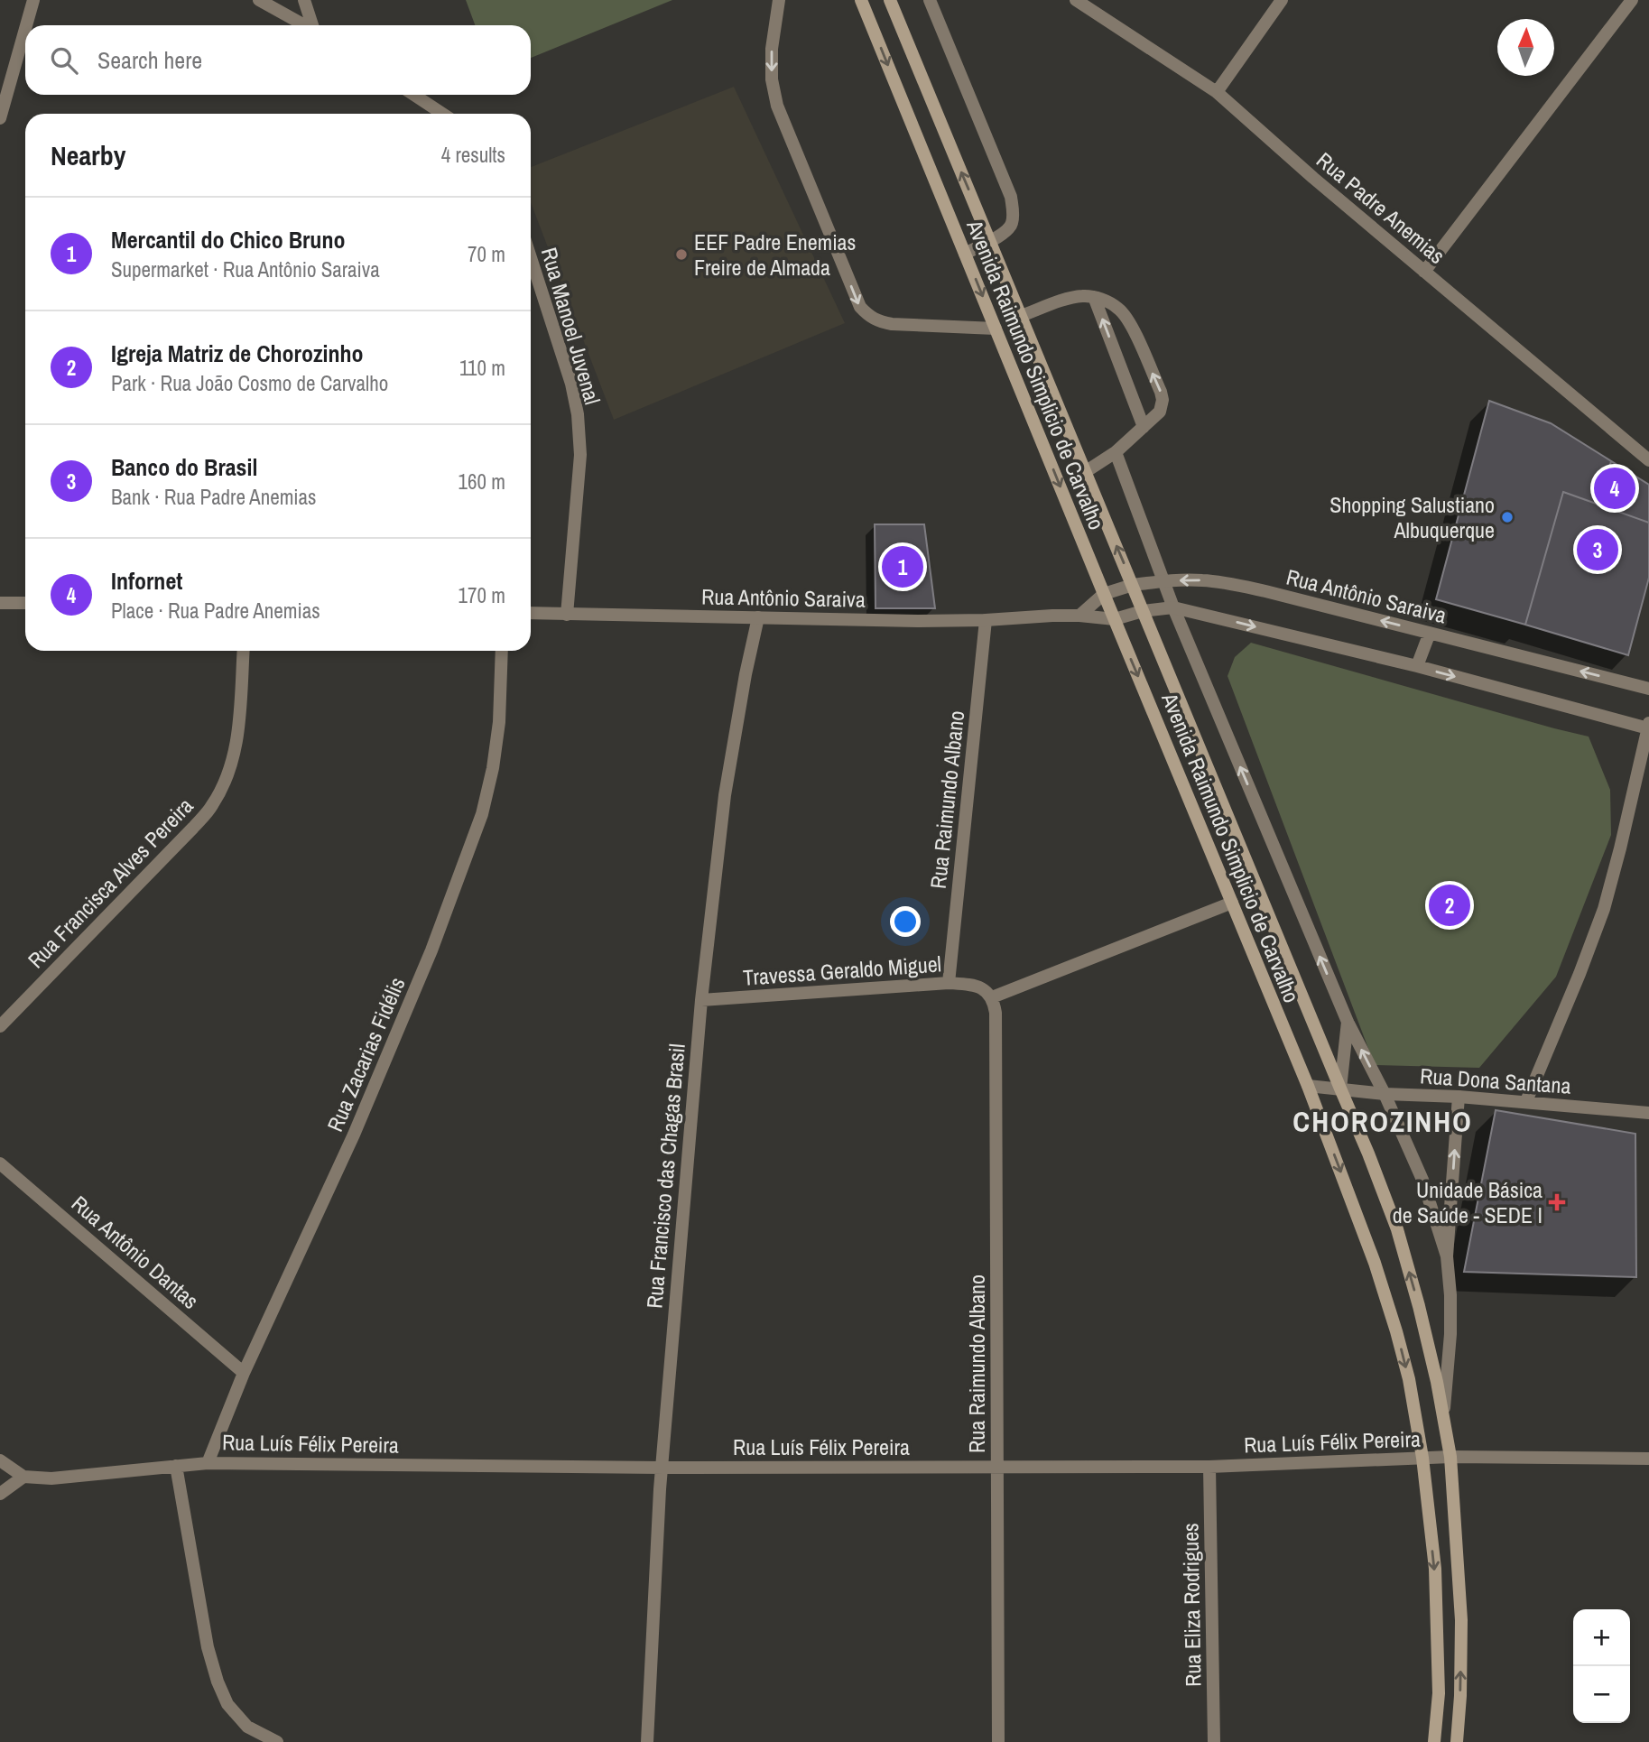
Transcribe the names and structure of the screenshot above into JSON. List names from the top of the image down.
{
  "streets": {
    "main road": ["Avenida Raimundo Simplicio de Carvalho"],
    "street": [
      "Rua Padre Anemias",
      "Rua Manoel Juvenal",
      "Rua Antônio Saraiva",
      "Rua Raimundo Albano",
      "Rua Francisca Alves Pereira",
      "Travessa Geraldo Miguel",
      "Rua Zacarias Fidélis",
      "Rua Dona Santana",
      "Rua Francisco das Chagas Brasil",
      "Rua Antônio Dantas",
      "Rua Luís Félix Pereira",
      "Rua Eliza Rodrigues"
    ]
  },
  "crossings": [
    ["Rua Manoel Juvenal", "Rua Antônio Saraiva"],
    ["Avenida Raimundo Simplicio de Carvalho", "Rua Antônio Saraiva"],
    ["Avenida Raimundo Simplicio de Carvalho", "Rua Dona Santana"],
    ["Avenida Raimundo Simplicio de Carvalho", "Rua Luís Félix Pereira"],
    ["Rua Antônio Saraiva", "Rua Raimundo Albano"],
    ["Rua Antônio Saraiva", "Rua Francisco das Chagas Brasil"],
    ["Rua Raimundo Albano", "Travessa Geraldo Miguel"],
    ["Rua Raimundo Albano", "Rua Luís Félix Pereira"],
    ["Travessa Geraldo Miguel", "Rua Francisco das Chagas Brasil"],
    ["Rua Zacarias Fidélis", "Rua Antônio Dantas"],
    ["Rua Zacarias Fidélis", "Rua Luís Félix Pereira"],
    ["Rua Francisco das Chagas Brasil", "Rua Luís Félix Pereira"],
    ["Rua Luís Félix Pereira", "Rua Eliza Rodrigues"]
  ],
  "districts": ["CHOROZINHO"],
  "places": {
    "other": ["EEF Padre Enemias Freire de Almada", "Shopping Salustiano Albuquerque"],
    "health": ["Unidade Básica de Saúde - SEDE I"]
  },
  "north": "top",
  "page": {
    "search": "Search here",
    "heading": ["Nearby", "4 results"],
    "list": [
      {
        "mark": "1",
        "name": "Mercantil do Chico Bruno",
        "note": "Supermarket · Rua Antônio Saraiva",
        "value": "70 m"
      },
      {
        "mark": "2",
        "name": "Igreja Matriz de Chorozinho",
        "note": "Park · Rua João Cosmo de Carvalho",
        "value": "110 m"
      },
      {
        "mark": "3",
        "name": "Banco do Brasil",
        "note": "Bank · Rua Padre Anemias",
        "value": "160 m"
      },
      {
        "mark": "4",
        "name": "Infornet",
        "note": "Place · Rua Padre Anemias",
        "value": "170 m"
      }
    ],
    "pins": [
      "4",
      "3",
      "1",
      "2"
    ],
    "map_buttons": ["+", "−"]
  }
}
